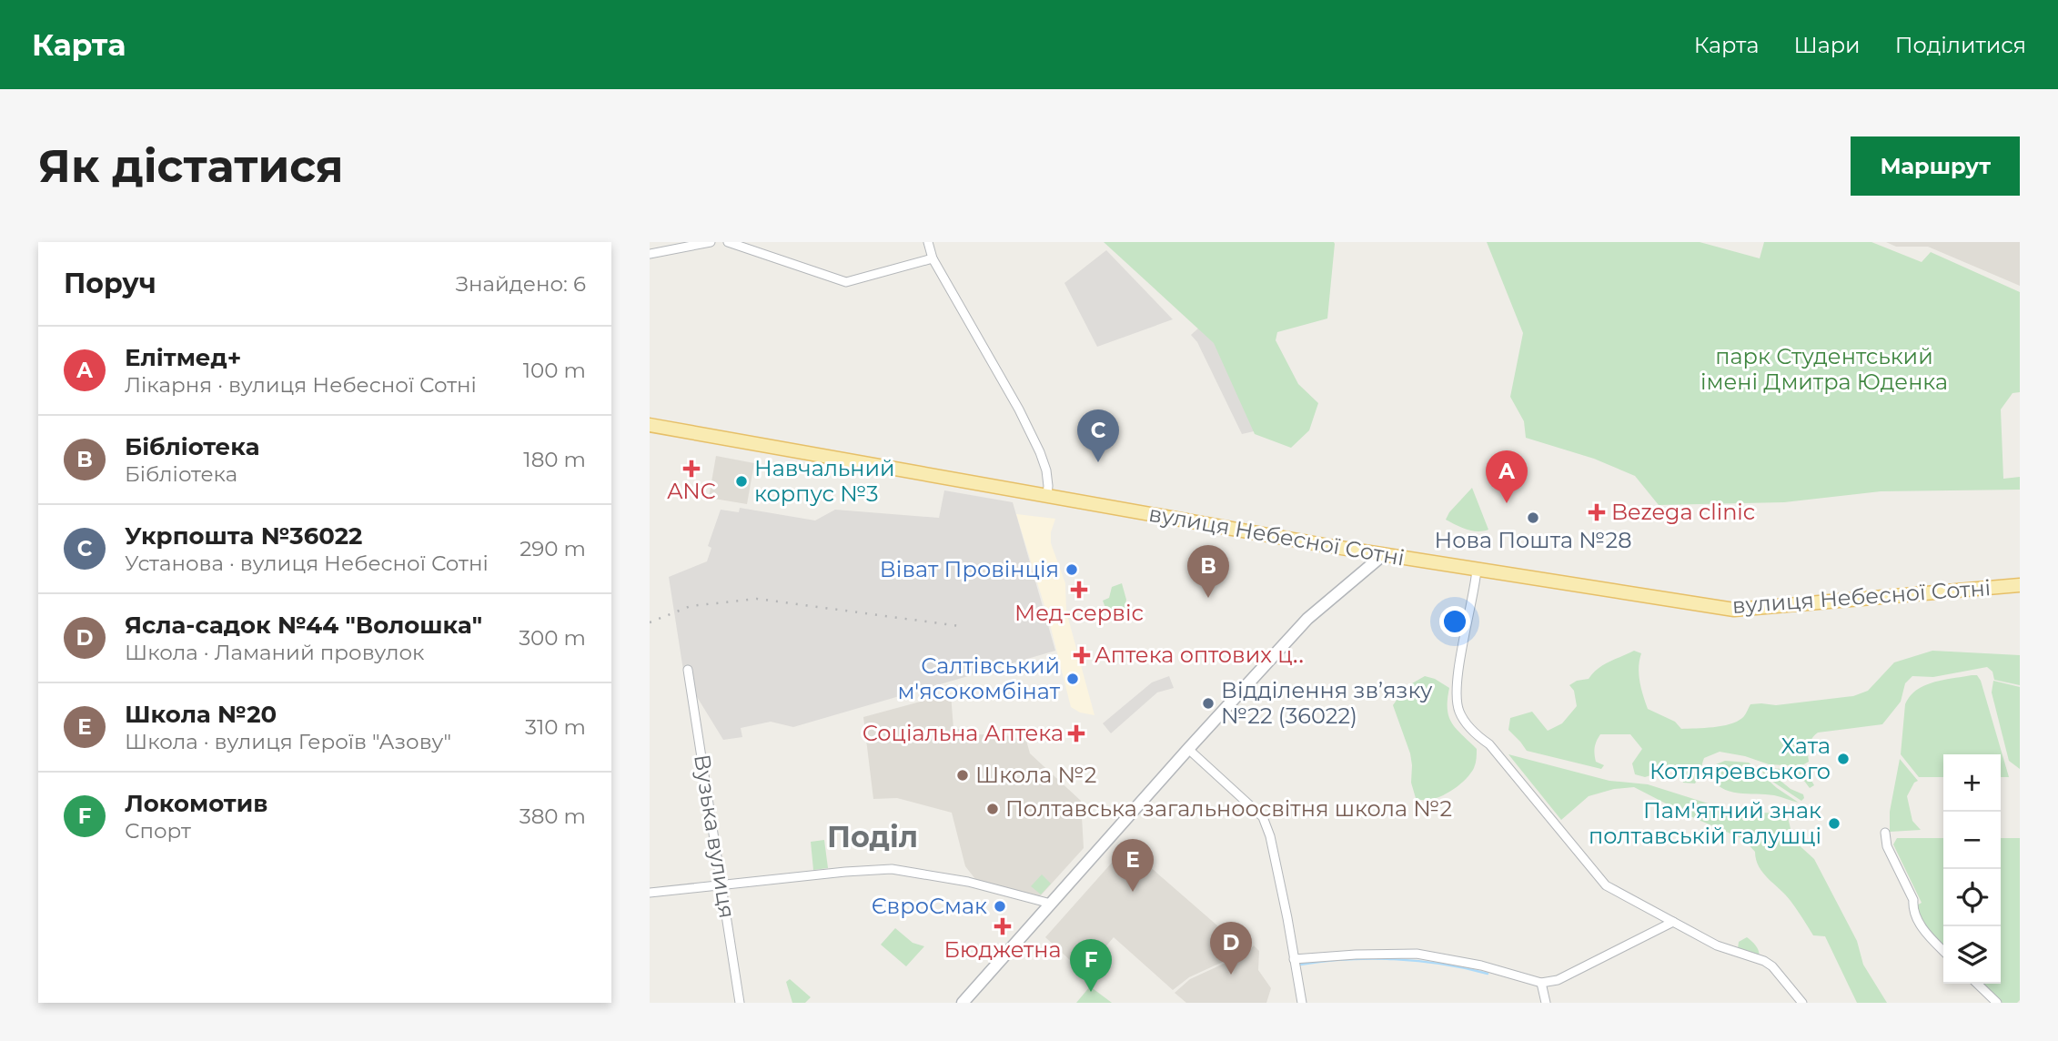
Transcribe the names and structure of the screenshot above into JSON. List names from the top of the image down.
{
  "streets": {
    "main road": ["вулиця Небесної Сотні"],
    "street": ["Вузька вулиця"]
  },
  "districts": ["Поділ"],
  "parks": ["парк Студентський імені Дмитра Юденка"],
  "places": {
    "health": [
      "ANC",
      "Bezega clinic",
      "Мед-сервіс",
      "Аптека оптових ц‥",
      "Соціальна Аптека",
      "Бюджетна"
    ],
    "other": [
      "Навчальний корпус №3",
      "Нова Пошта №28",
      "Віват Провінція",
      "Салтівський м'ясокомбінат",
      "Відділення зв’язку №22 (36022)",
      "Хата Котляревського",
      "Школа №2",
      "Полтавська загальноосвітня школа №2",
      "Пам'ятний знак полтавській галушці",
      "ЄвроСмак"
    ]
  },
  "page": {
    "header": "Карта",
    "nav": ["Карта", "Шари", "Поділитися"],
    "buttons": "Маршрут",
    "title": "Як дістатися",
    "heading": ["Поруч", "Знайдено: 6"],
    "list": [
      {
        "mark": "A",
        "name": "Елітмед+",
        "note": "Лікарня · вулиця Небесної Сотні",
        "value": "100 m"
      },
      {
        "mark": "B",
        "name": "Бібліотека",
        "note": "Бібліотека",
        "value": "180 m"
      },
      {
        "mark": "C",
        "name": "Укрпошта №36022",
        "note": "Установа · вулиця Небесної Сотні",
        "value": "290 m"
      },
      {
        "mark": "D",
        "name": "Ясла-садок №44 \"Волошка\"",
        "note": "Школа · Ламаний провулок",
        "value": "300 m"
      },
      {
        "mark": "E",
        "name": "Школа №20",
        "note": "Школа · вулиця Героїв \"Азову\"",
        "value": "310 m"
      },
      {
        "mark": "F",
        "name": "Локомотив",
        "note": "Спорт",
        "value": "380 m"
      }
    ],
    "pins": [
      "C",
      "A",
      "B",
      "E",
      "D",
      "F"
    ],
    "map_buttons": ["+", "−"]
  }
}
